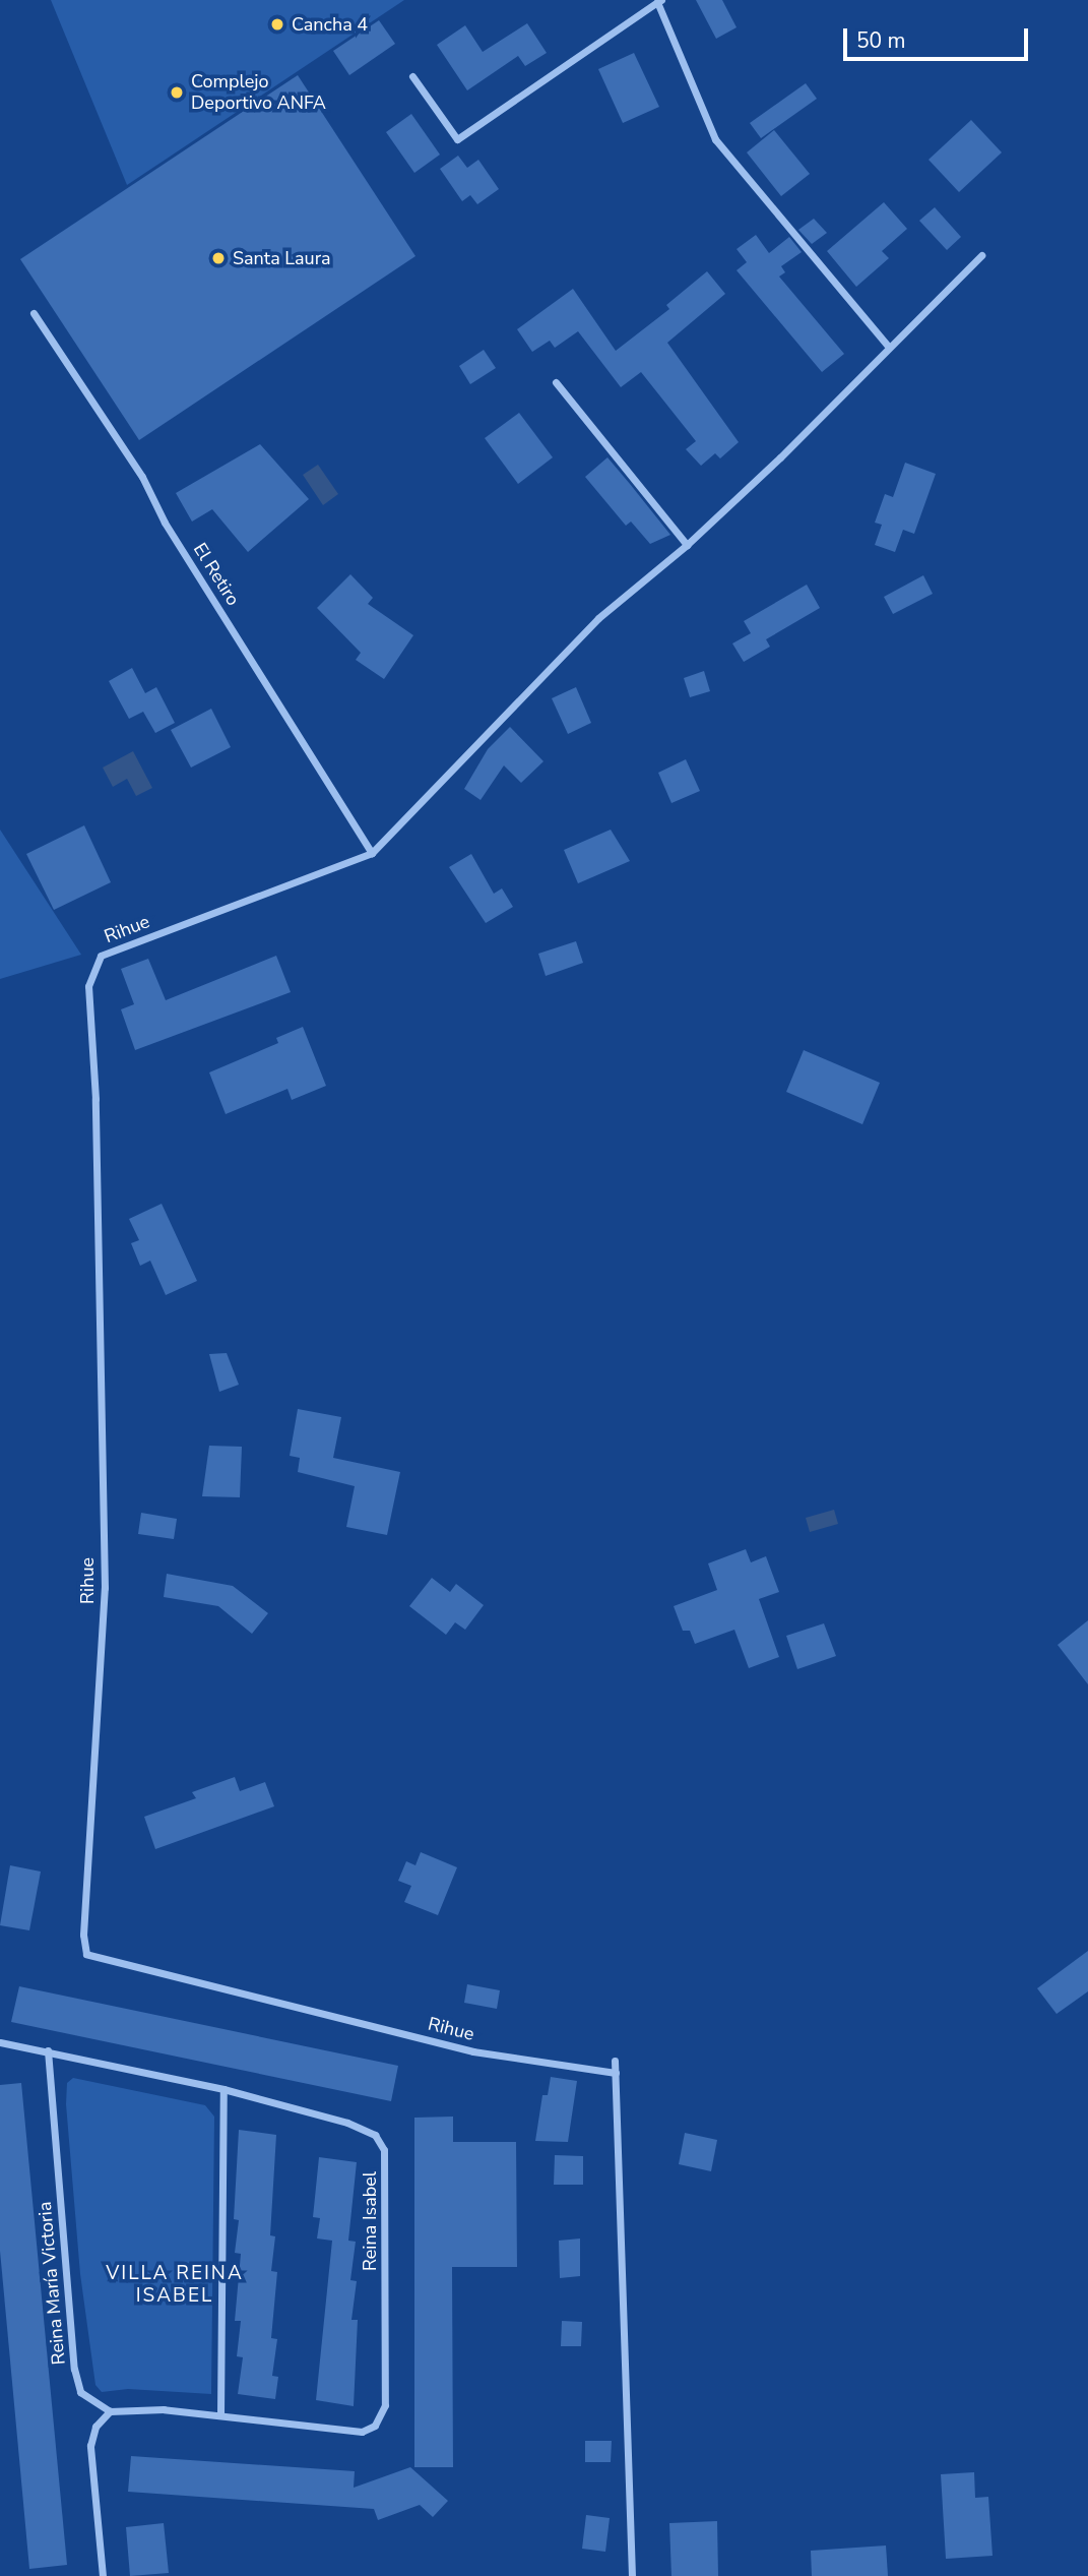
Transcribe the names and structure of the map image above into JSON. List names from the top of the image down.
{
  "streets": {
    "street": [
      "El Retiro",
      "Rihue",
      "Reina Isabel",
      "Reina María Victoria"
    ]
  },
  "crossings": [
    ["El Retiro", "Rihue"],
    ["Reina Isabel", "Reina María Victoria"]
  ],
  "districts": ["VILLA REINA ISABEL"],
  "places": ["Cancha 4", "Complejo Deportivo ANFA", "Santa Laura"],
  "scale_bar": "50 m"
}
